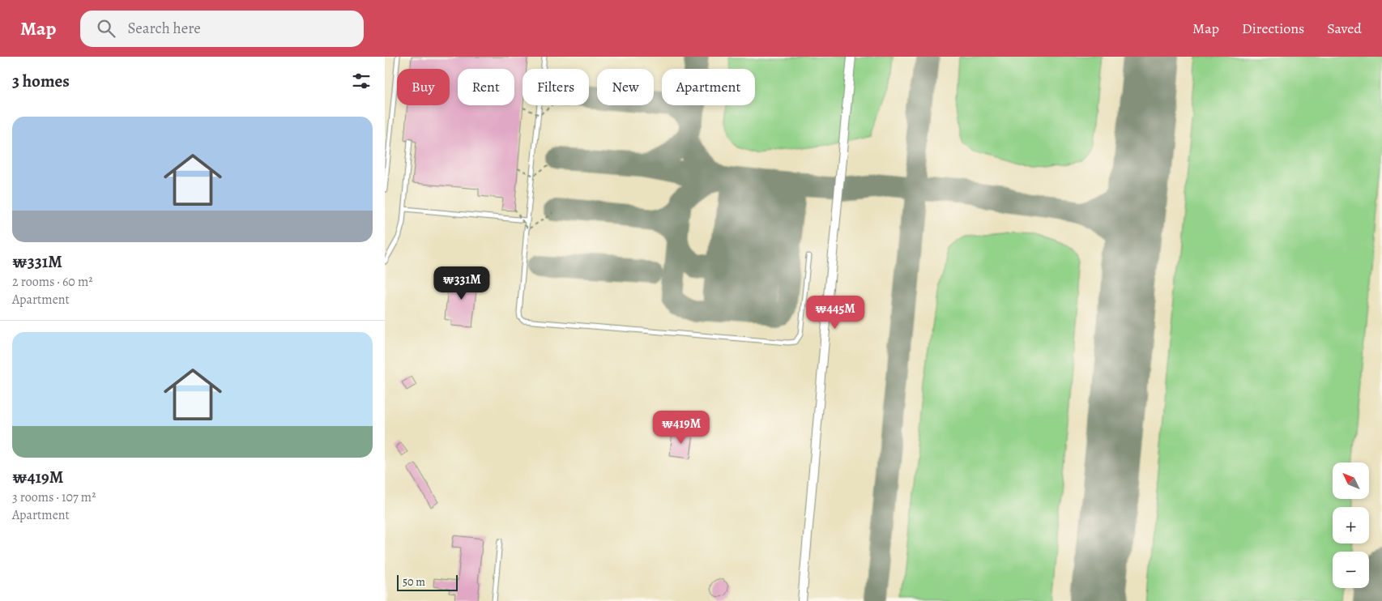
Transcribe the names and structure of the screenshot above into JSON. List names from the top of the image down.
{
  "scale_bar": "50 m",
  "north": "top left",
  "page": {
    "header": "Map",
    "search": "Search here",
    "nav": ["Map", "Directions", "Saved"],
    "heading": "3 homes",
    "chip": [
      "Buy",
      "Rent",
      "Filters",
      "New",
      "Apartment"
    ],
    "list": [
      {
        "name": "₩331M",
        "note": "2 rooms · 60 m² · Apartment"
      },
      {
        "name": "₩419M",
        "note": "3 rooms · 107 m² · Apartment"
      }
    ],
    "price": ["₩331M", "₩445M", "₩419M"],
    "map_buttons": ["+", "−"],
    "scale": "50 m"
  }
}
